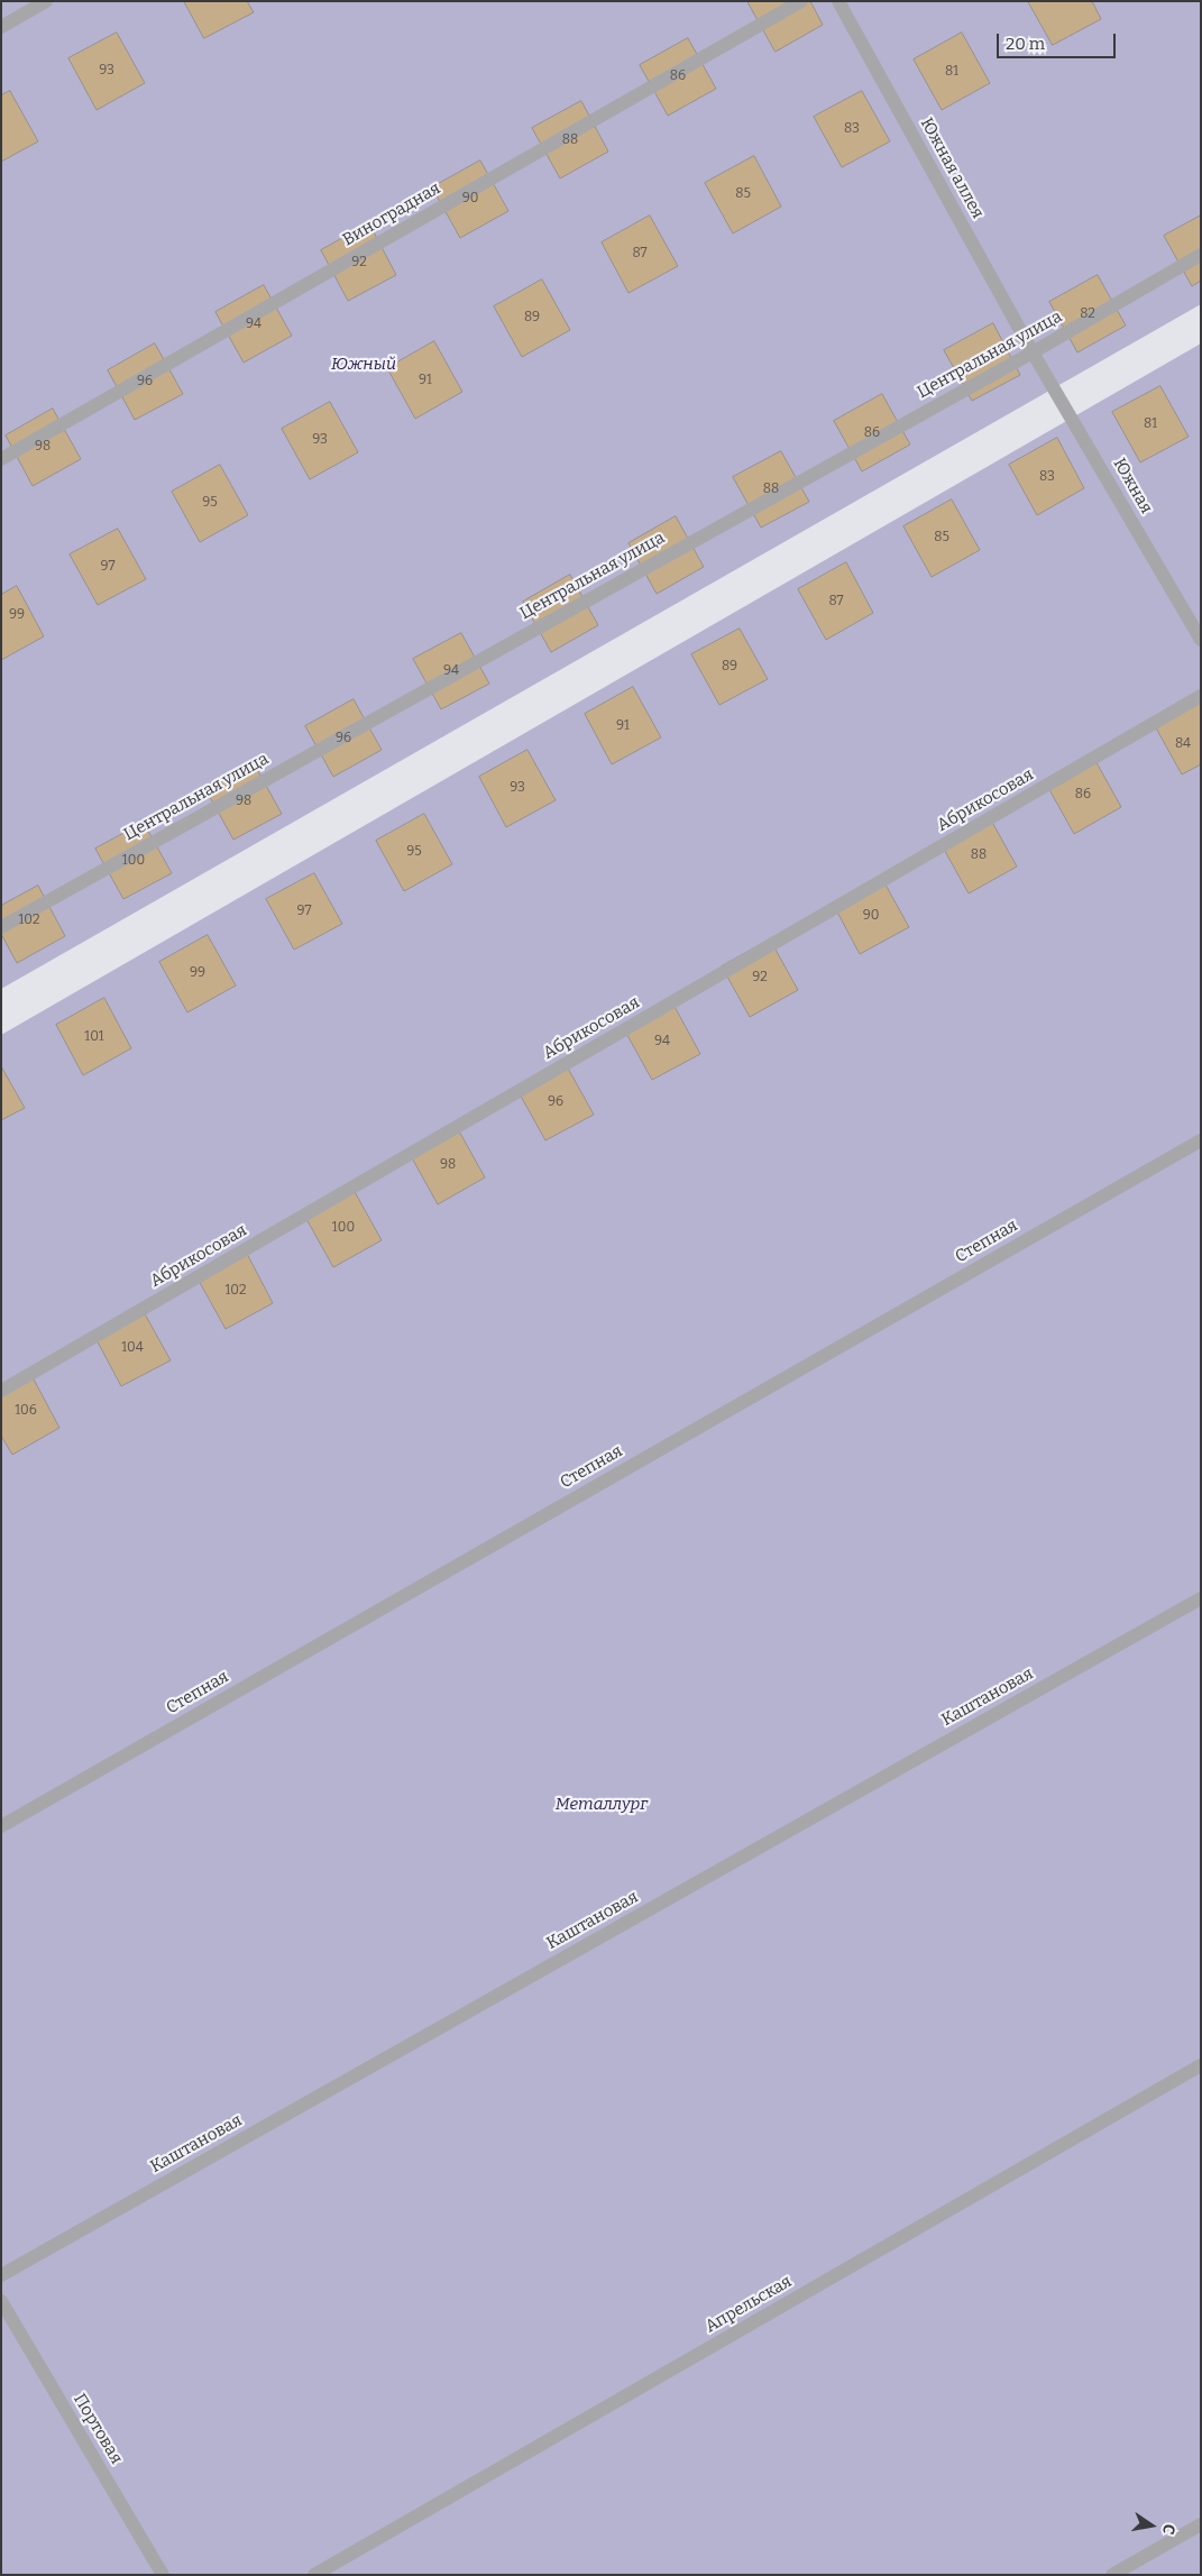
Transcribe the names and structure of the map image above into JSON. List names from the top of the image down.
{
  "streets": {
    "street": [
      "Южная аллея",
      "Виноградная",
      "Центральная улица",
      "Южная",
      "Абрикосовая",
      "Степная",
      "Каштановая",
      "Апрельская",
      "Портовая"
    ]
  },
  "crossings": [
    ["Южная аллея", "Центральная улица"],
    ["Южная аллея", "Южная"],
    ["Центральная улица", "Южная"]
  ],
  "parks": ["Южный", "Металлург"],
  "house_numbers": [
    "93",
    "81",
    "86",
    "83",
    "88",
    "85",
    "90",
    "87",
    "92",
    "82",
    "89",
    "94",
    "91",
    "96",
    "81",
    "86",
    "93",
    "98",
    "83",
    "88",
    "95",
    "85",
    "97",
    "87",
    "99",
    "89",
    "94",
    "91",
    "96",
    "84",
    "93",
    "86",
    "98",
    "95",
    "88",
    "100",
    "97",
    "90",
    "102",
    "99",
    "92",
    "101",
    "94",
    "96",
    "98",
    "100",
    "102",
    "104",
    "106"
  ],
  "scale_bar": "20 m",
  "north": "right"
}
